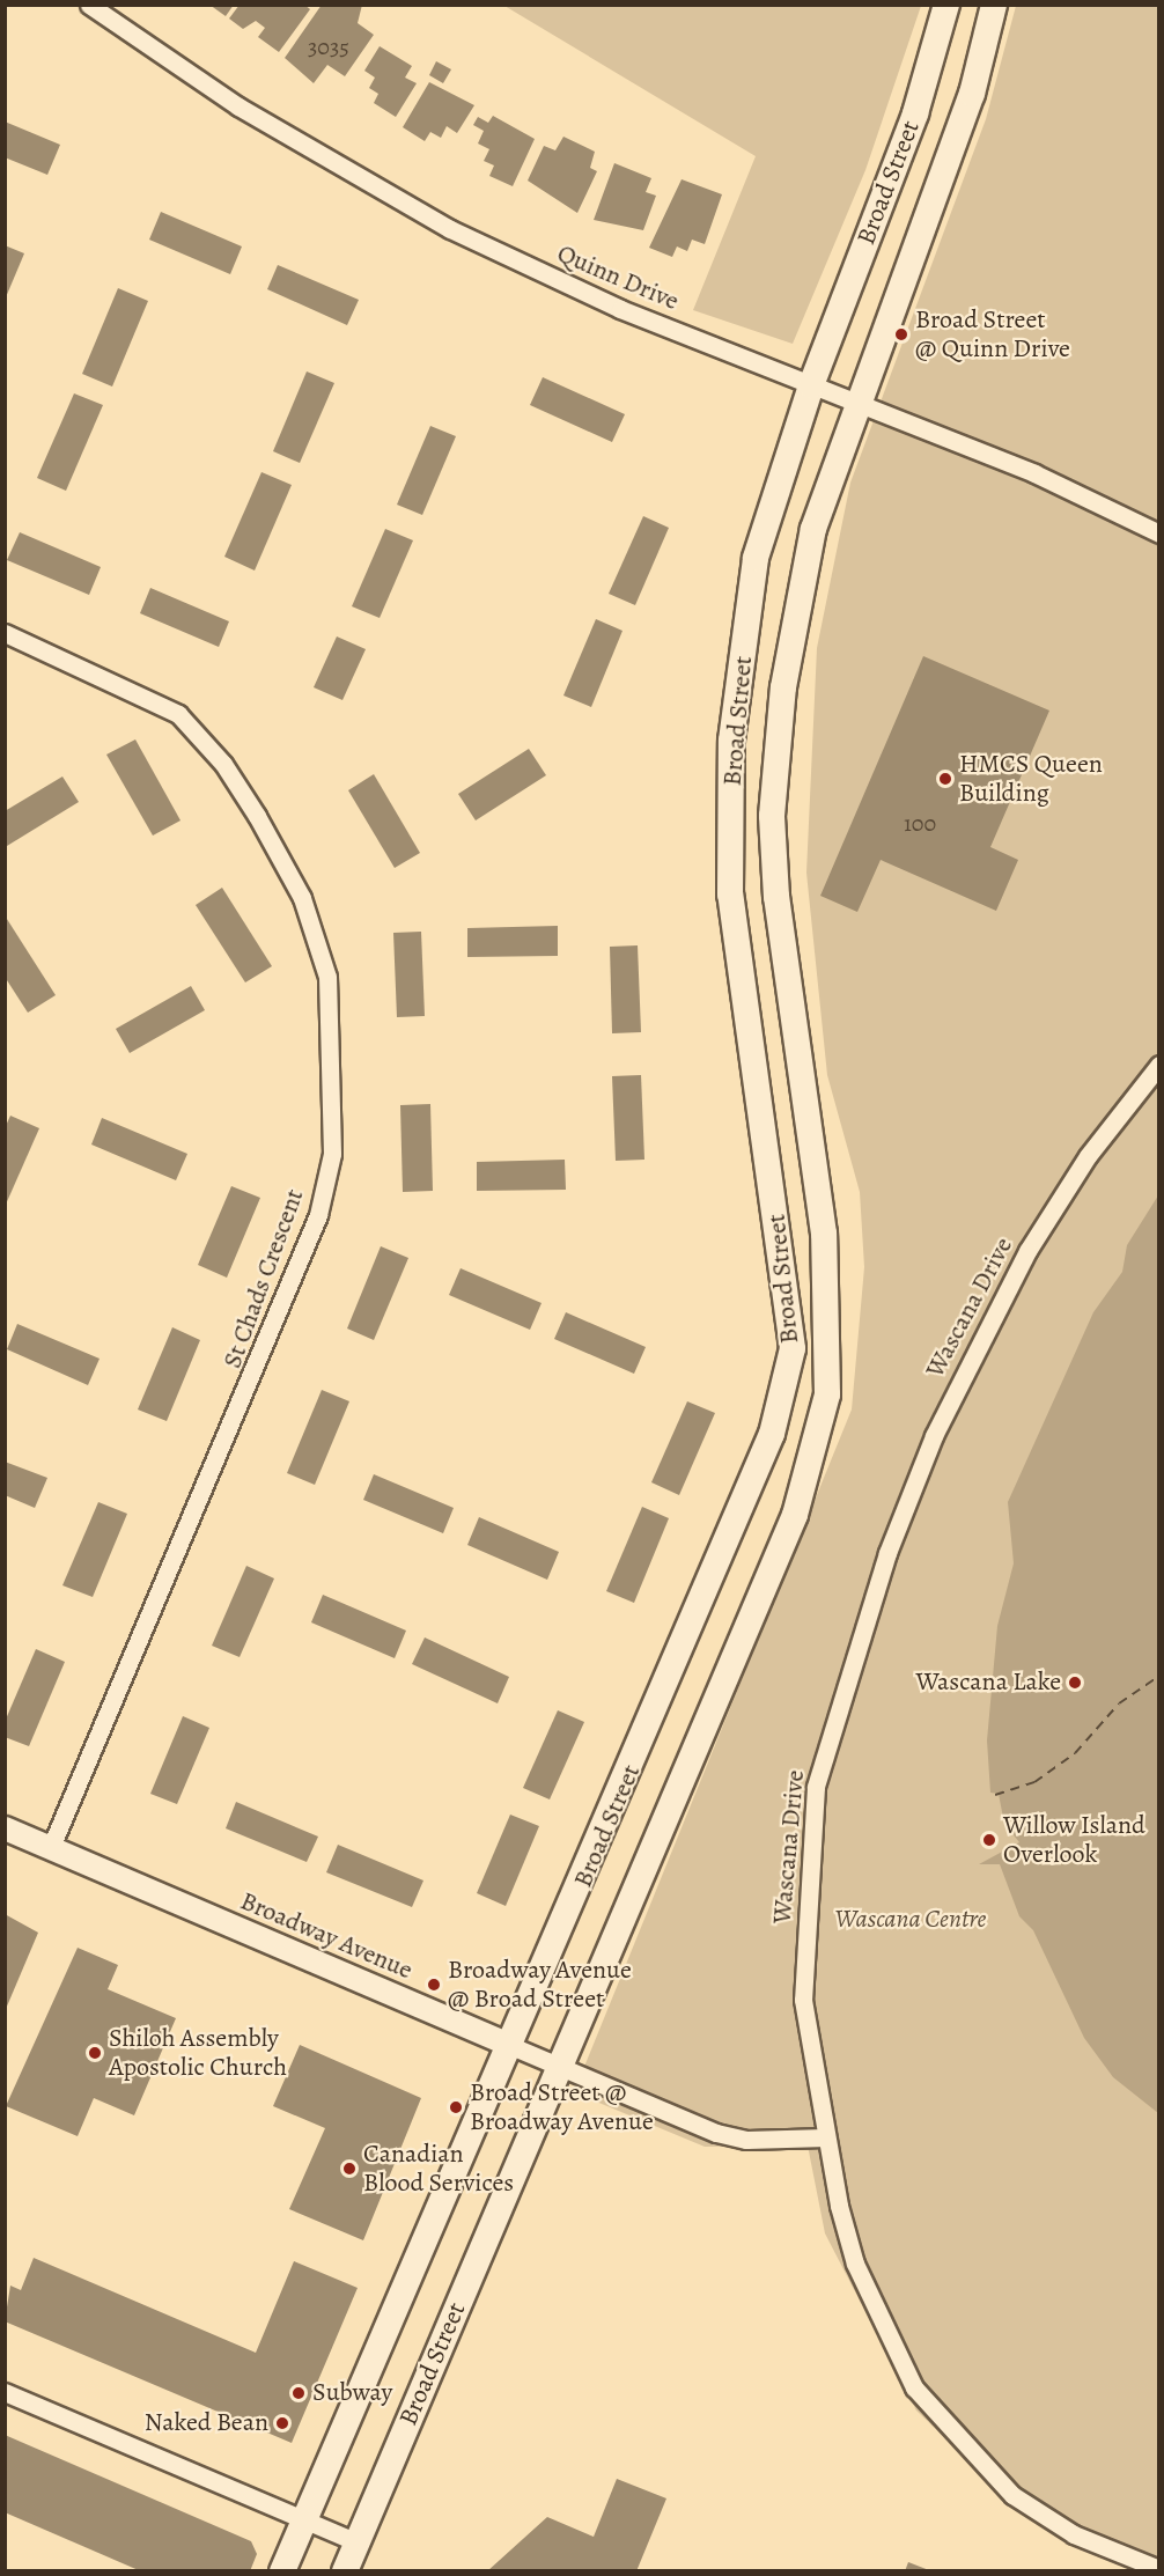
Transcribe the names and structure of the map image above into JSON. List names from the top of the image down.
{
  "streets": {
    "main road": ["Broad Street"],
    "street": [
      "Quinn Drive",
      "St Chads Crescent",
      "Wascana Drive",
      "Broadway Avenue"
    ]
  },
  "crossings": [
    ["Broad Street", "Quinn Drive"],
    ["Broad Street", "Broadway Avenue"],
    ["St Chads Crescent", "Broadway Avenue"],
    ["Wascana Drive", "Broadway Avenue"]
  ],
  "parks": ["Wascana Centre"],
  "places": [
    "Broad Street @ Quinn Drive",
    "HMCS Queen Building",
    "Wascana Lake",
    "Willow Island Overlook",
    "Broadway Avenue @ Broad Street",
    "Shiloh Assembly Apostolic Church",
    "Broad Street @ Broadway Avenue",
    "Canadian Blood Services",
    "Subway",
    "Naked Bean"
  ],
  "house_numbers": ["3035", "100"]
}
